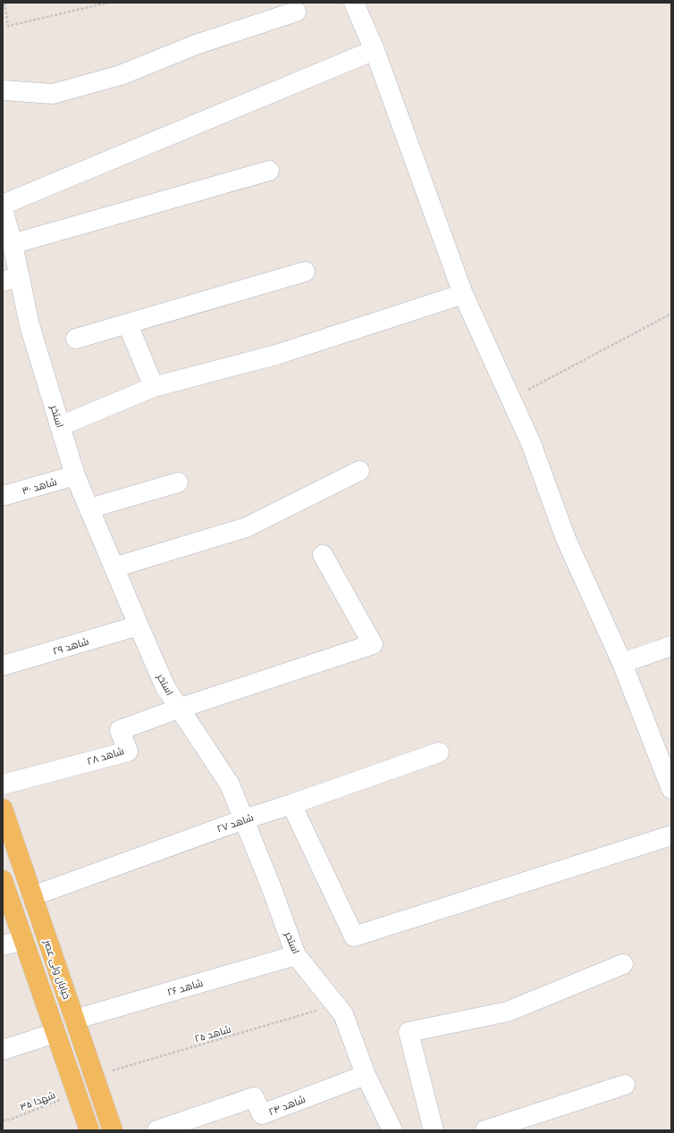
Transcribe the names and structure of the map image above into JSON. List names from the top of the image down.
{
  "streets": {
    "main road": ["خیابان ولی عصر"],
    "street": [
      "استخر",
      "شاهد ۳۰",
      "شاهد ۲۹",
      "شاهد ۲۸",
      "شاهد ۲۷",
      "شاهد ۲۶",
      "شاهد ۲۴"
    ],
    "path": ["شاهد ۲۵", "شهدا ۳۵"]
  },
  "crossings": [
    ["استخر", "شاهد ۳۰"],
    ["استخر", "شاهد ۲۹"],
    ["استخر", "شاهد ۲۸"],
    ["استخر", "شاهد ۲۷"],
    ["استخر", "شاهد ۲۶"],
    ["استخر", "شاهد ۲۵"],
    ["استخر", "شاهد ۲۴"],
    ["شاهد ۲۷", "خیابان ولی عصر"],
    ["خیابان ولی عصر", "شاهد ۲۶"],
    ["خیابان ولی عصر", "شاهد ۲۵"]
  ]
}
